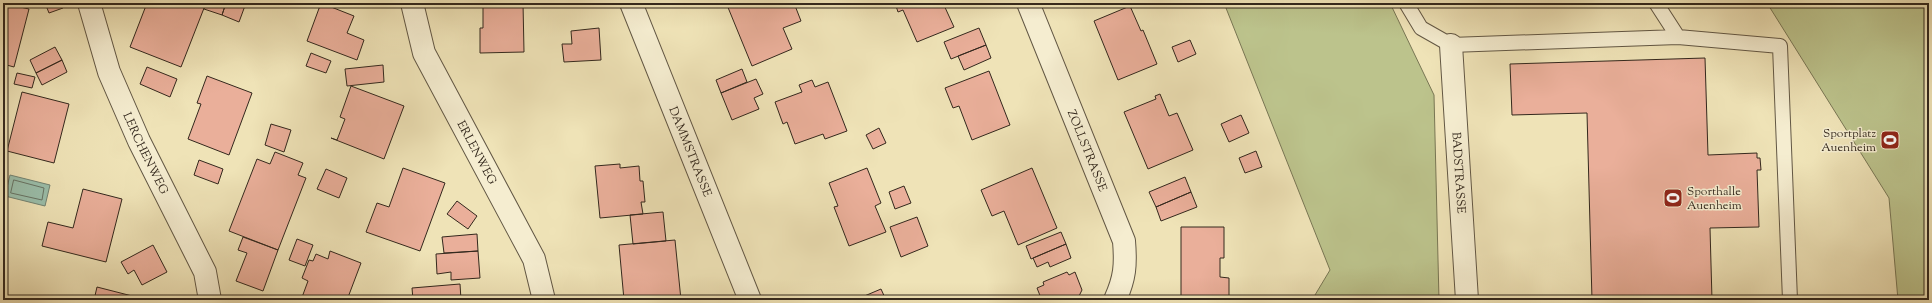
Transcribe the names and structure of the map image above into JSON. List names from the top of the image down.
{
  "streets": {
    "street": [
      "ZOLLSTRASSE",
      "ERLENWEG",
      "DAMMSTRASSE",
      "LERCHENWEG",
      "BADSTRASSE"
    ]
  },
  "places": {
    "sports": ["Sportplatz Auenheim", "Sporthalle Auenheim"]
  }
}
